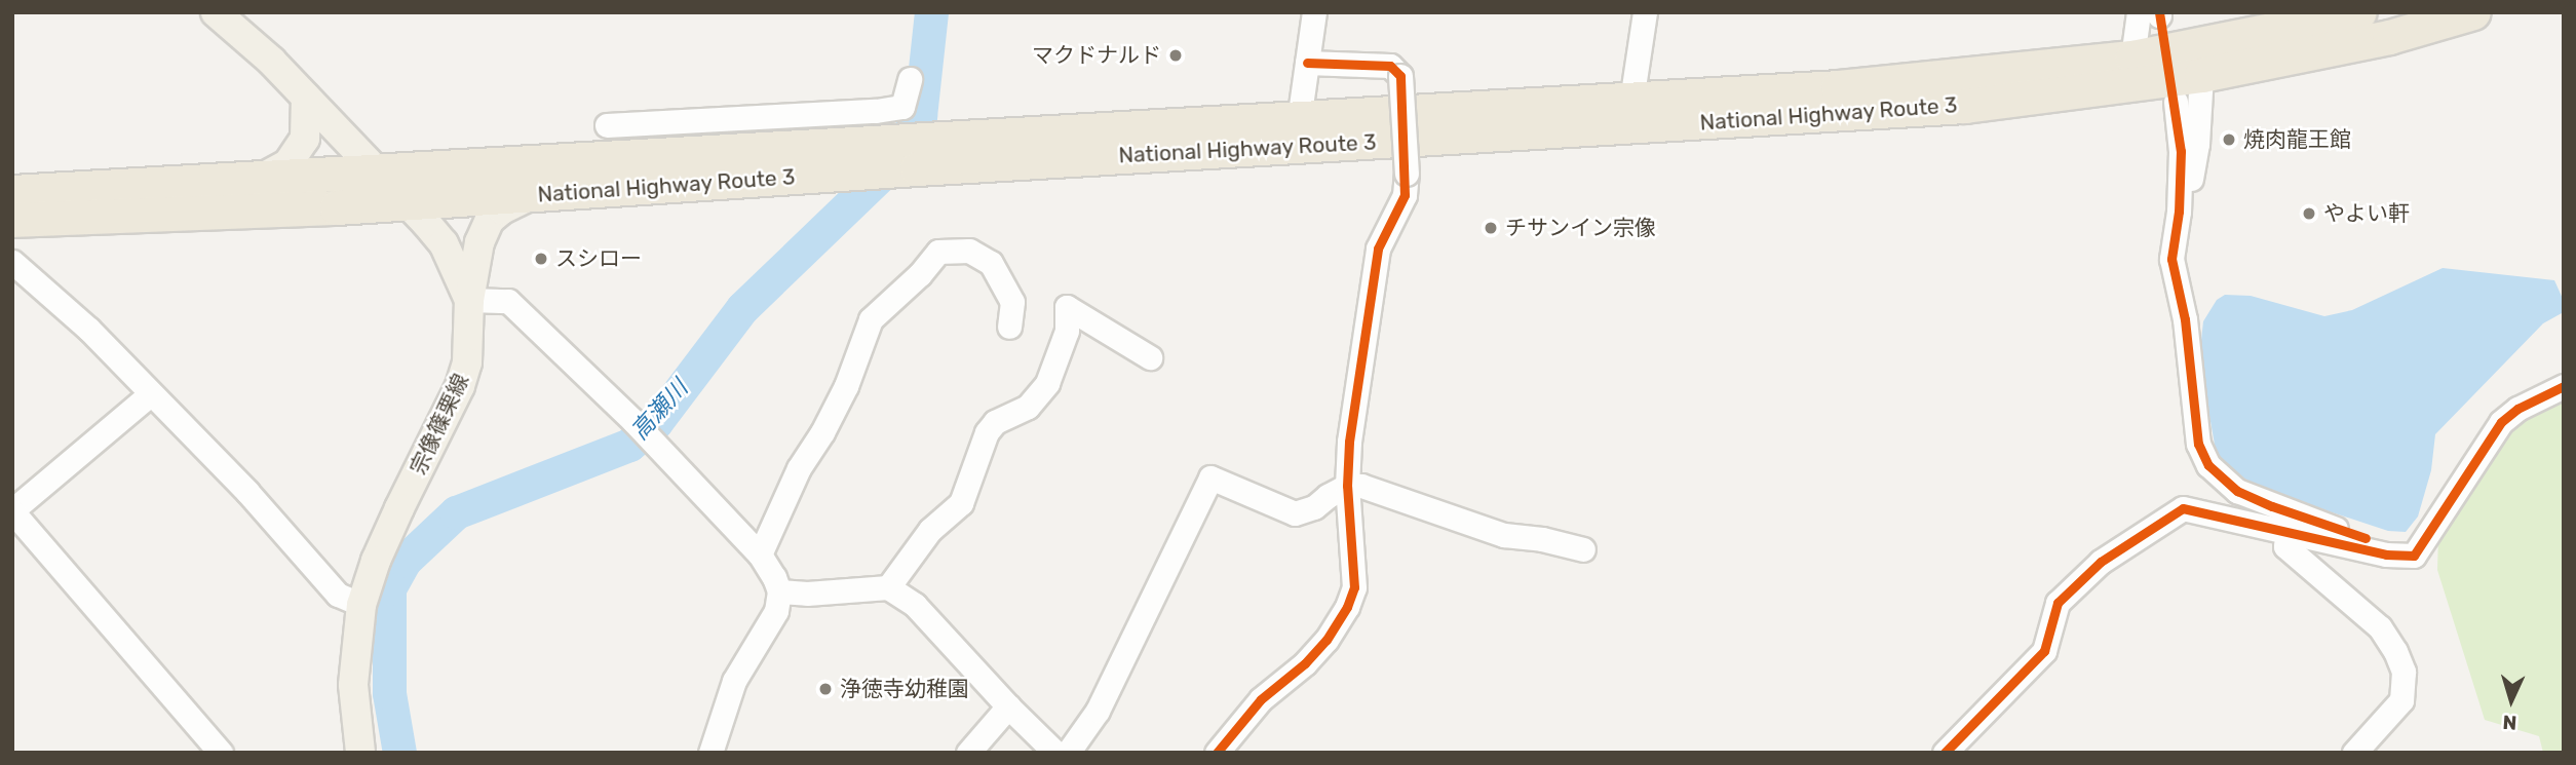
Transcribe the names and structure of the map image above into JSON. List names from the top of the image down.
{
  "streets": {
    "highway": ["National Highway Route 3"],
    "main road": ["宗像篠栗線"]
  },
  "crossings": [
    ["National Highway Route 3", "宗像篠栗線"]
  ],
  "water": ["高瀬川"],
  "places": [
    "マクドナルド",
    "焼肉龍王館",
    "やよい軒",
    "チサンイン宗像",
    "スシロー",
    "浄徳寺幼稚園"
  ],
  "north": "bottom"
}
